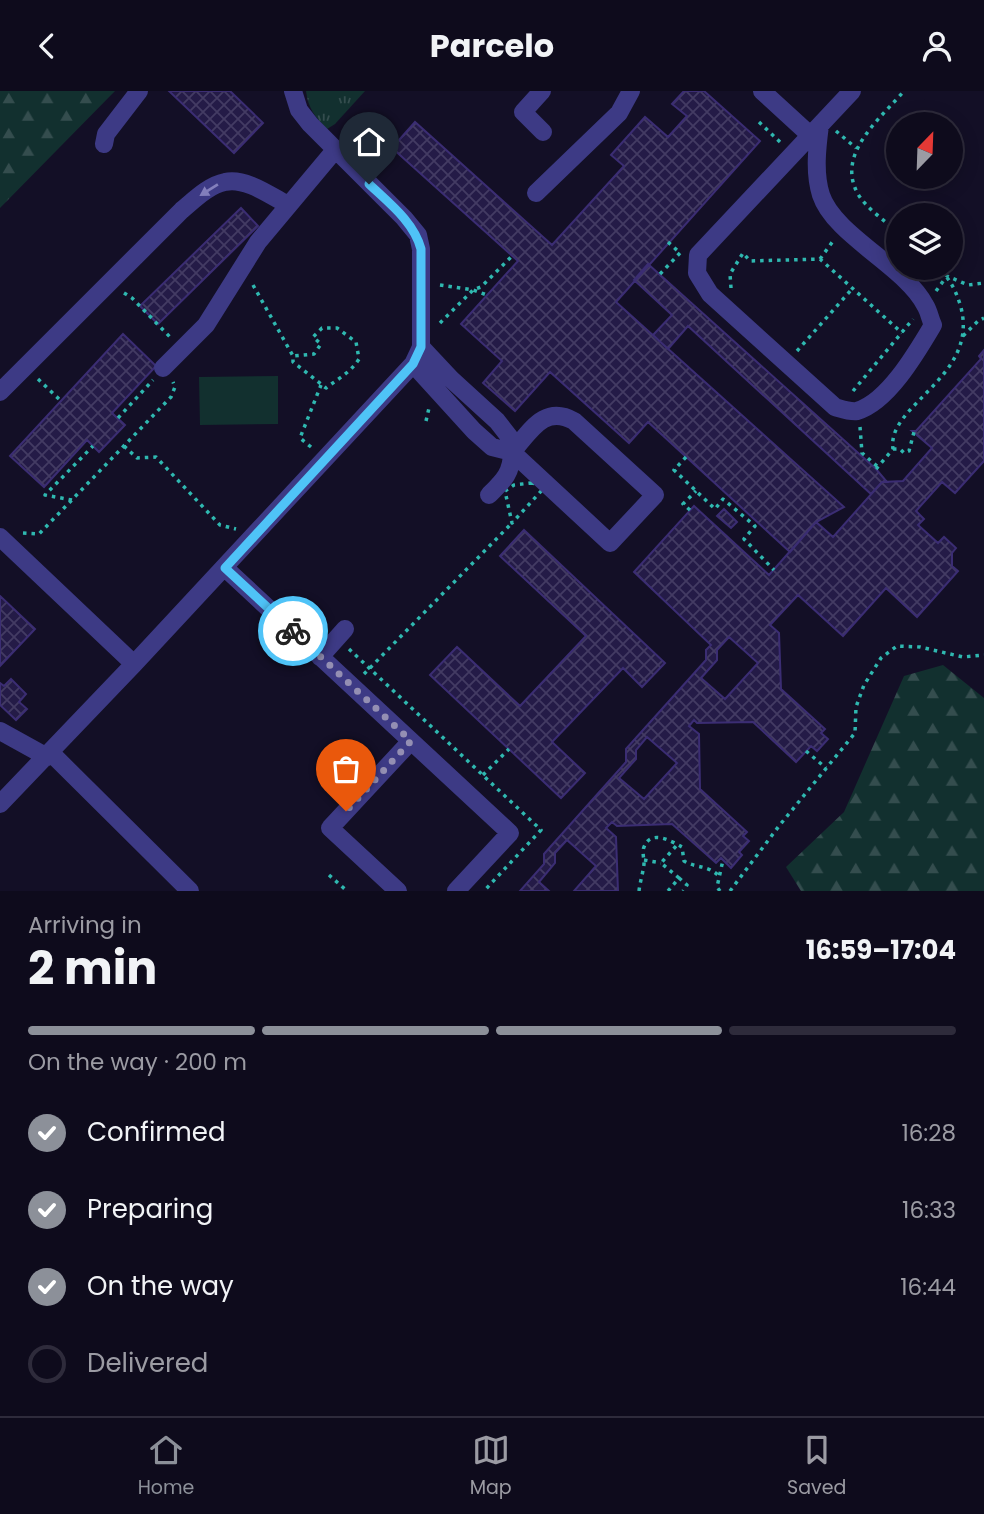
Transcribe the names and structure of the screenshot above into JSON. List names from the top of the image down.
{
  "north": "top right",
  "page": {
    "header": "Parcelo",
    "heading": ["2 min", "Arriving in", "16:59–17:04"],
    "bar": "On the way · 200 m",
    "list": [
      ["Confirmed", "16:28"],
      ["Preparing", "16:33"],
      ["On the way", "16:44"],
      "Delivered"
    ],
    "tabs": ["Home", "Map", "Saved"]
  }
}
